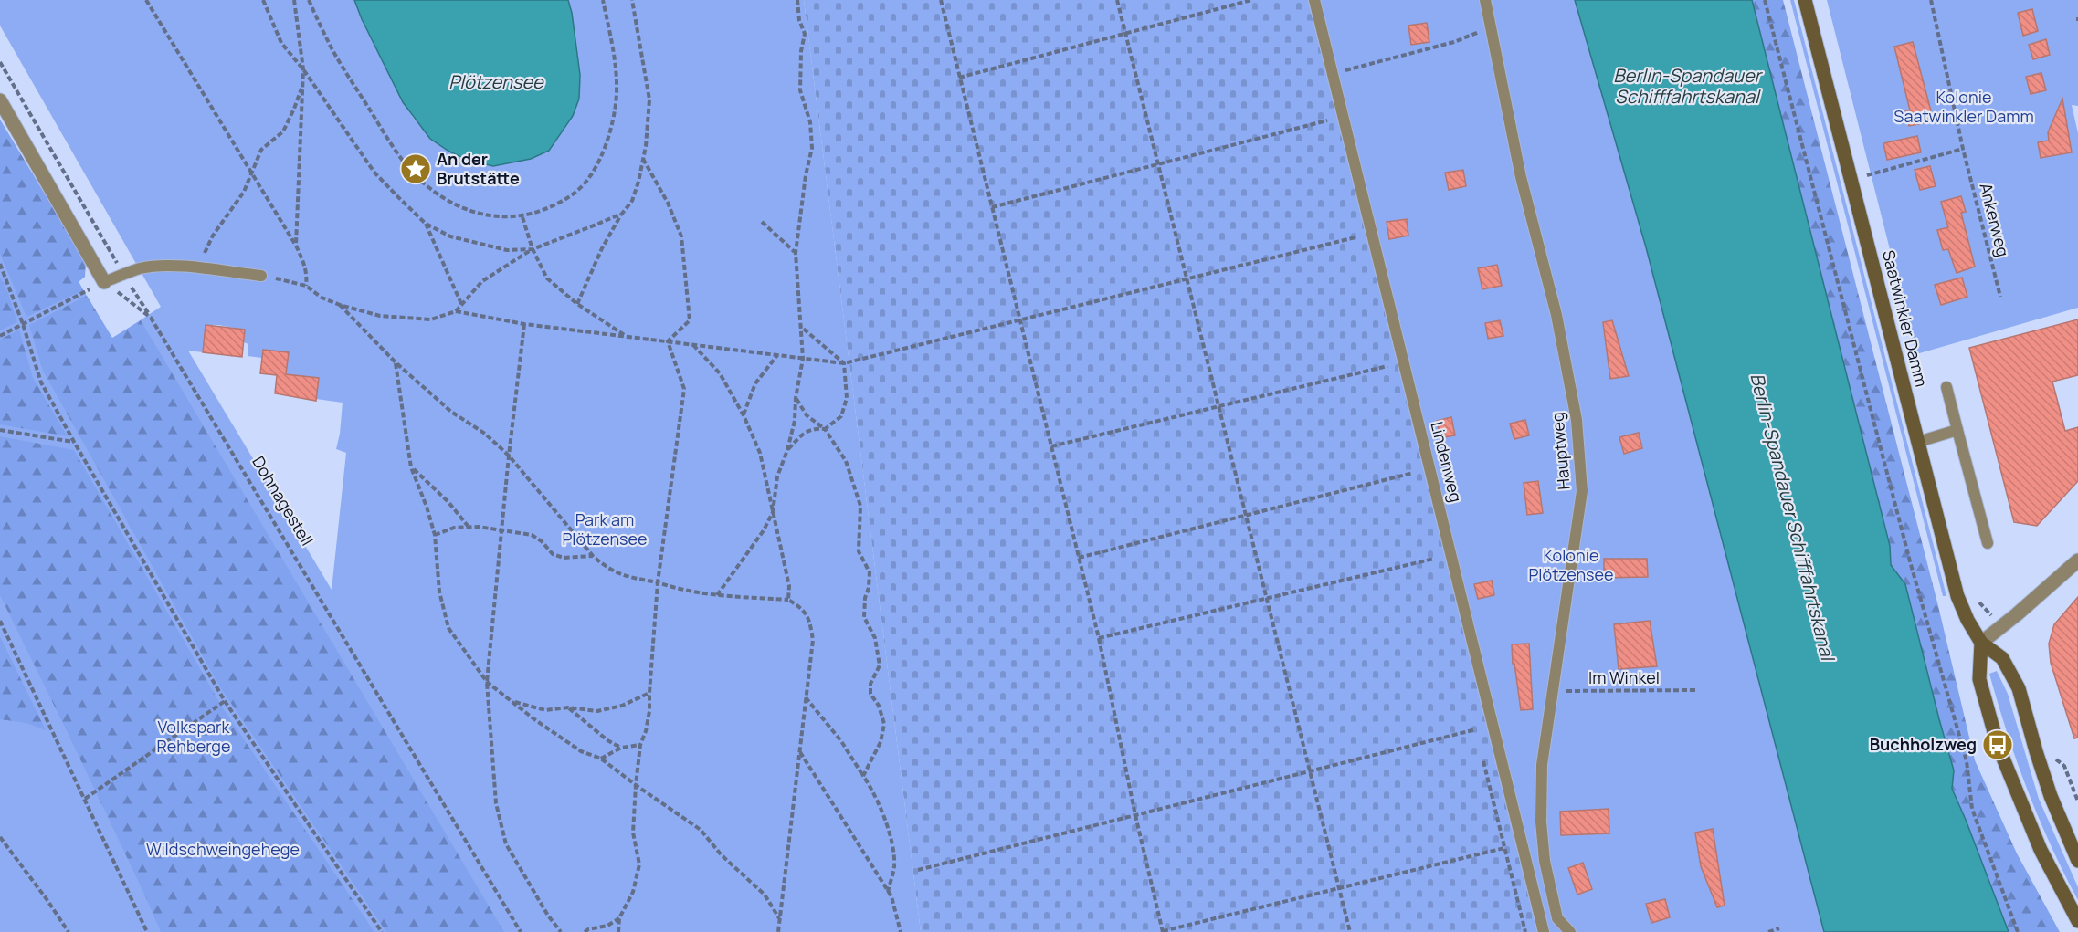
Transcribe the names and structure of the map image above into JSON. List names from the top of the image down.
{
  "streets": {
    "main road": ["Saatwinkler Damm"],
    "lane": ["Hauptweg", "Lindenweg"],
    "path": ["Ankerweg", "Dohnagestell", "Im Winkel"]
  },
  "crossings": [
    ["Hauptweg", "Im Winkel"]
  ],
  "water": ["Berlin-Spandauer Schifffahrtskanal", "Plötzensee"],
  "parks": [
    "Kolonie Saatwinkler Damm",
    "Park am Plötzensee",
    "Kolonie Plötzensee",
    "Volkspark Rehberge",
    "Wildschweingehege"
  ],
  "places": {
    "place": ["An der Brutstätte"],
    "bus stop": ["Buchholzweg"]
  }
}
